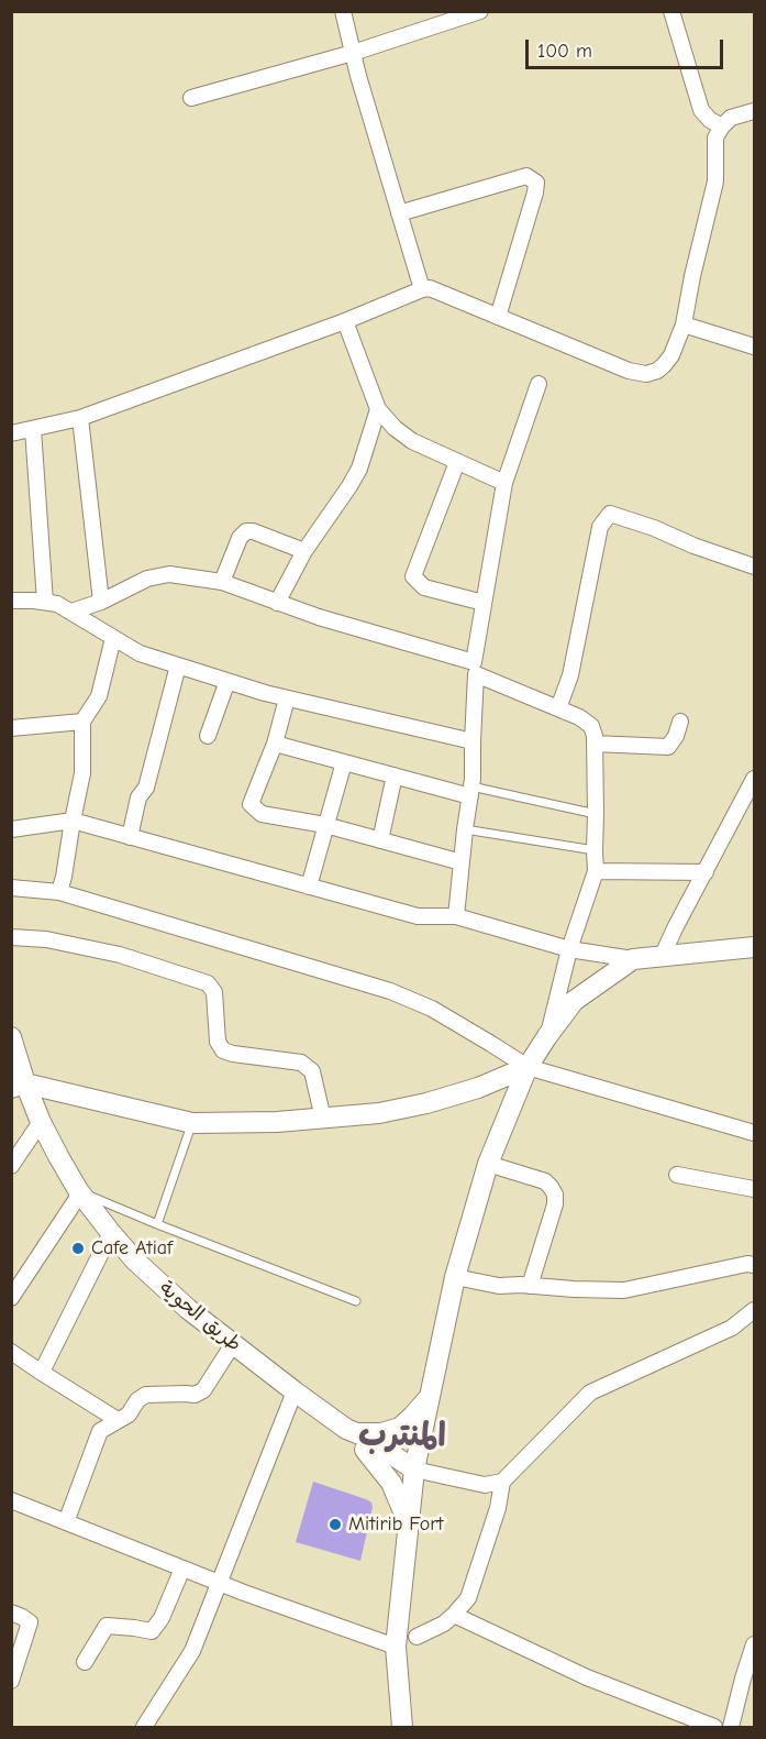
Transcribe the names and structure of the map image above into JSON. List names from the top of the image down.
{
  "streets": {
    "street": ["طريق الحوية"]
  },
  "districts": ["المنترب"],
  "places": ["Cafe Atiaf", "Mitirib Fort"],
  "scale_bar": "100 m"
}
